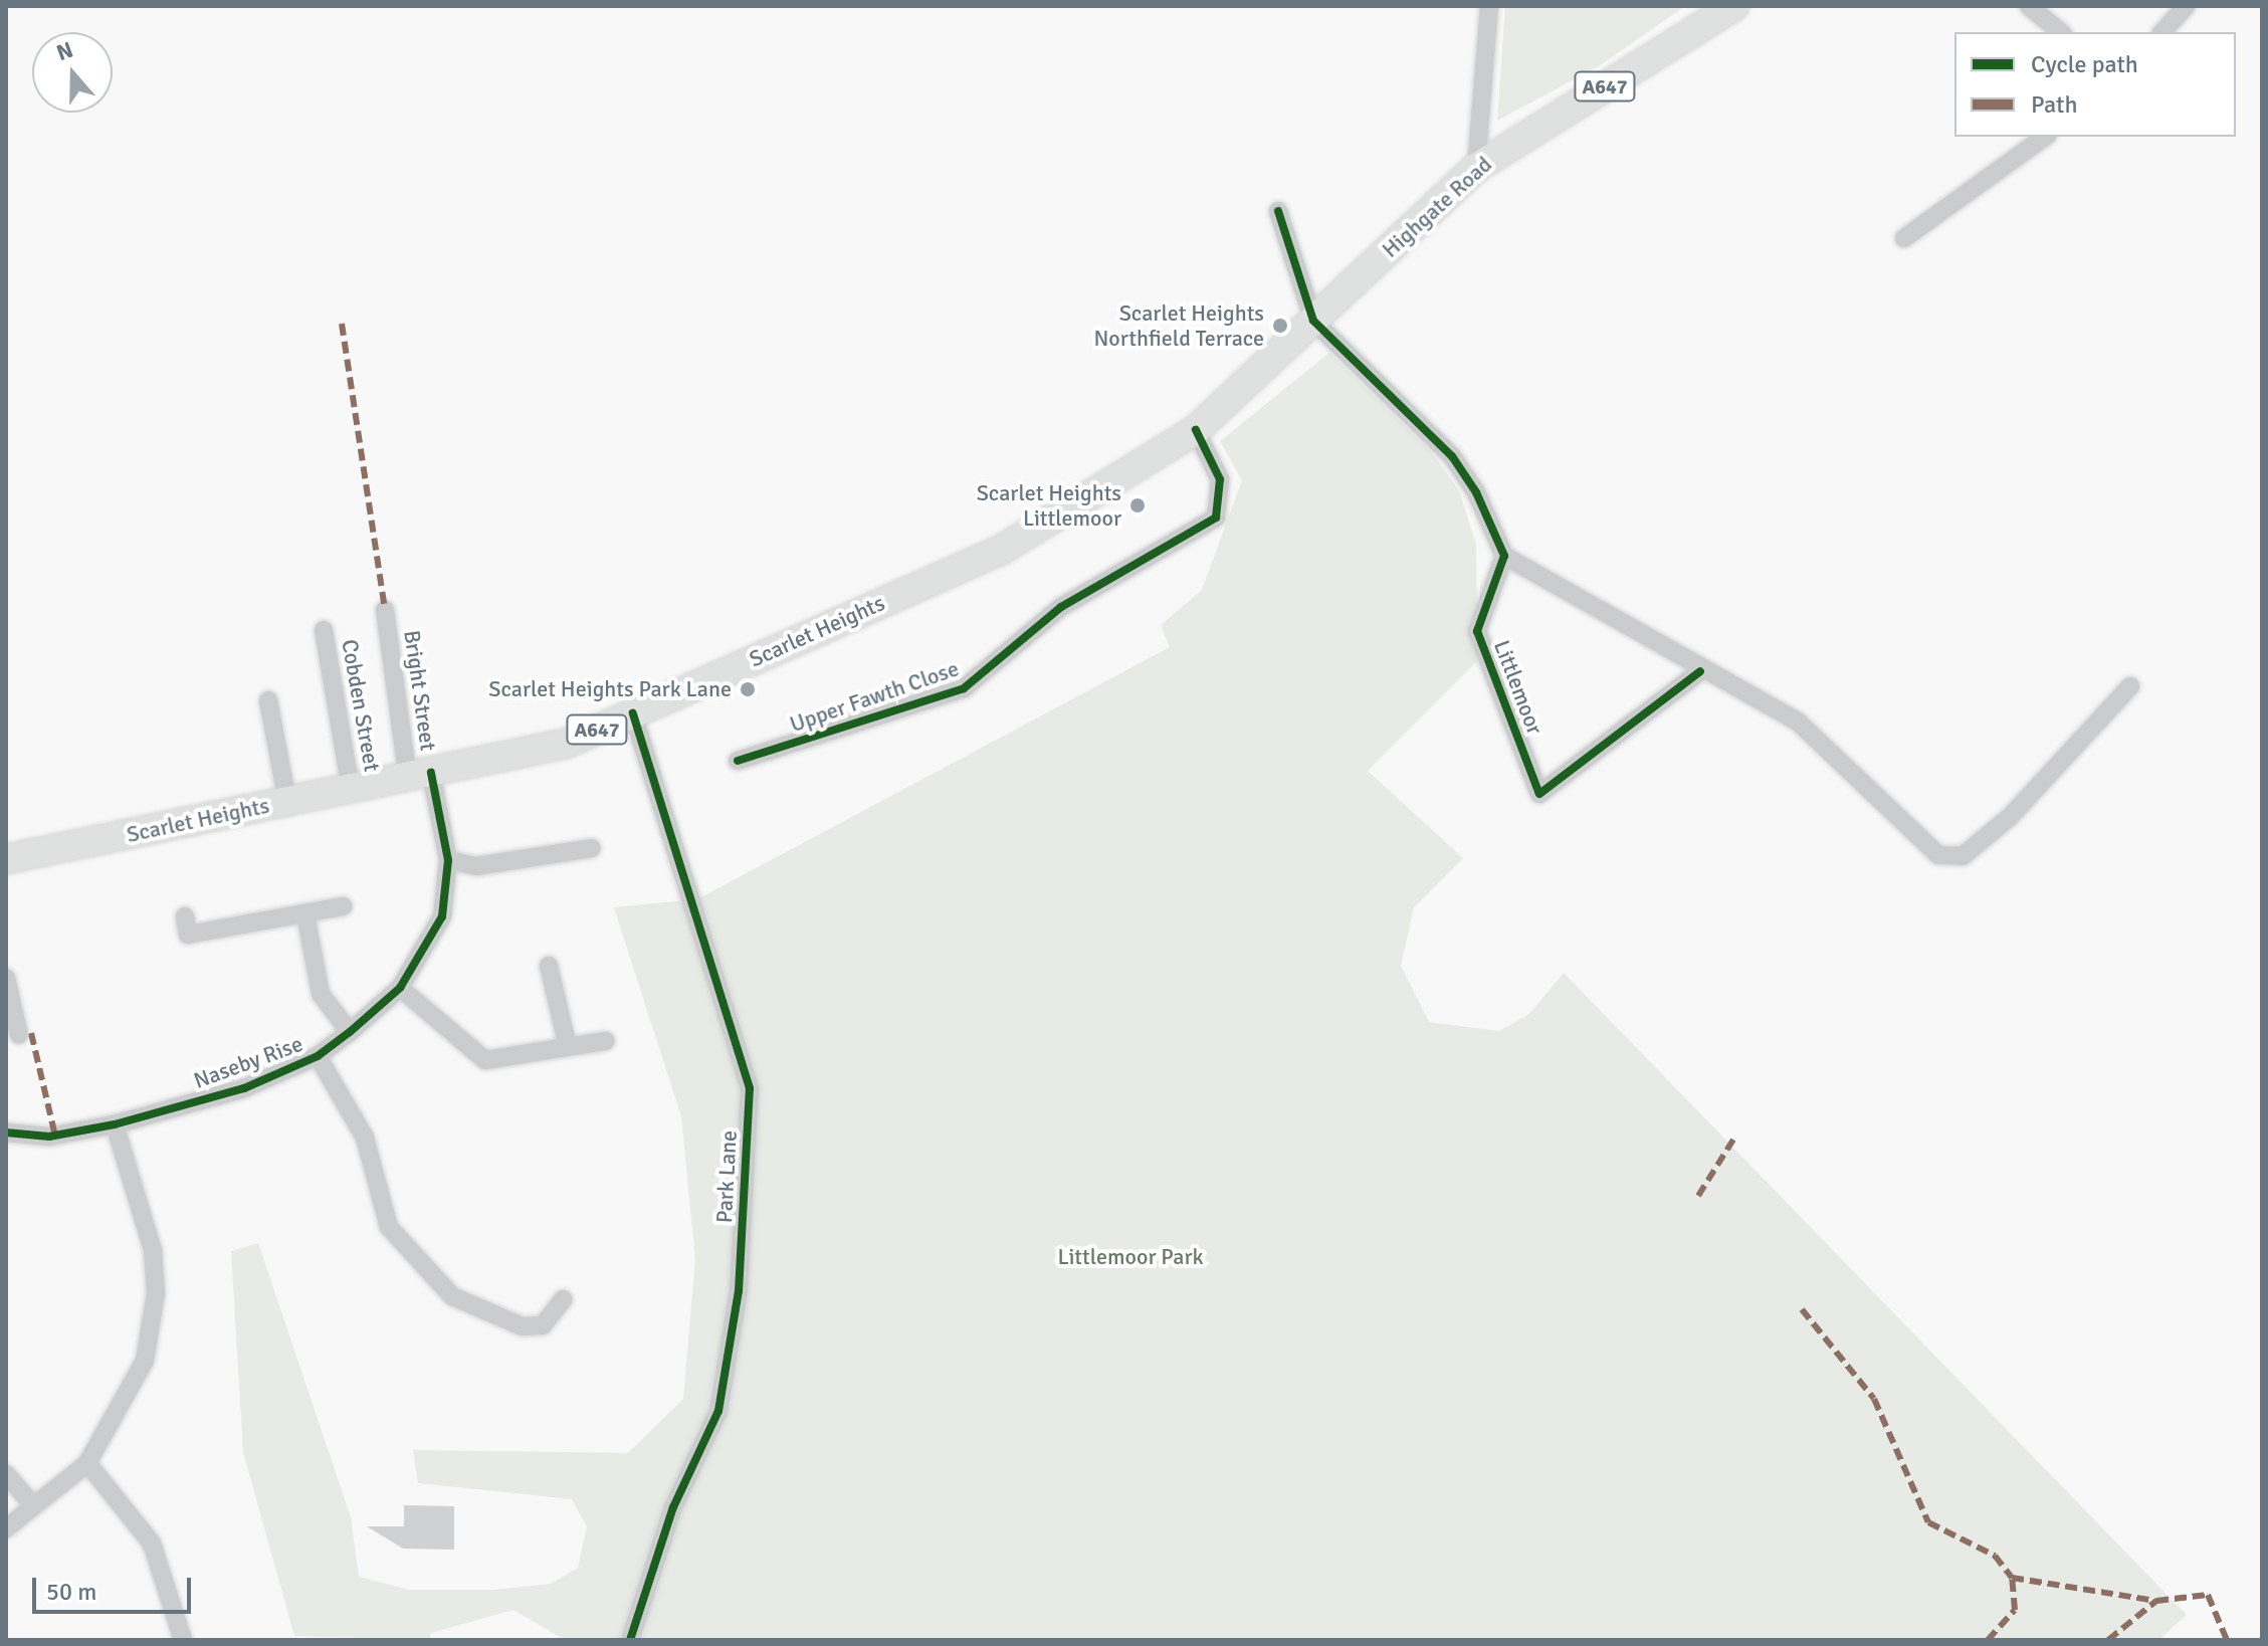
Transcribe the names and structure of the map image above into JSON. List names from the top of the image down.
{
  "streets": {
    "main road": ["A647", "Highgate Road", "Scarlet Heights"],
    "street": [
      "Littlemoor",
      "Bright Street",
      "Upper Fawth Close",
      "Cobden Street",
      "Naseby Rise",
      "Park Lane"
    ]
  },
  "crossings": [
    ["A647", "Highgate Road"],
    ["A647", "Scarlet Heights"],
    ["A647", "Upper Fawth Close"],
    ["Scarlet Heights", "Bright Street"],
    ["Scarlet Heights", "Upper Fawth Close"],
    ["Scarlet Heights", "Cobden Street"],
    ["Scarlet Heights", "Naseby Rise"],
    ["Scarlet Heights", "Park Lane"],
    ["Bright Street", "Naseby Rise"]
  ],
  "parks": ["Littlemoor Park"],
  "places": ["Scarlet Heights Northfield Terrace", "Scarlet Heights Littlemoor", "Scarlet Heights Park Lane"],
  "legend": ["Cycle path", "Path"],
  "scale_bar": "50 m",
  "north": "top"
}
